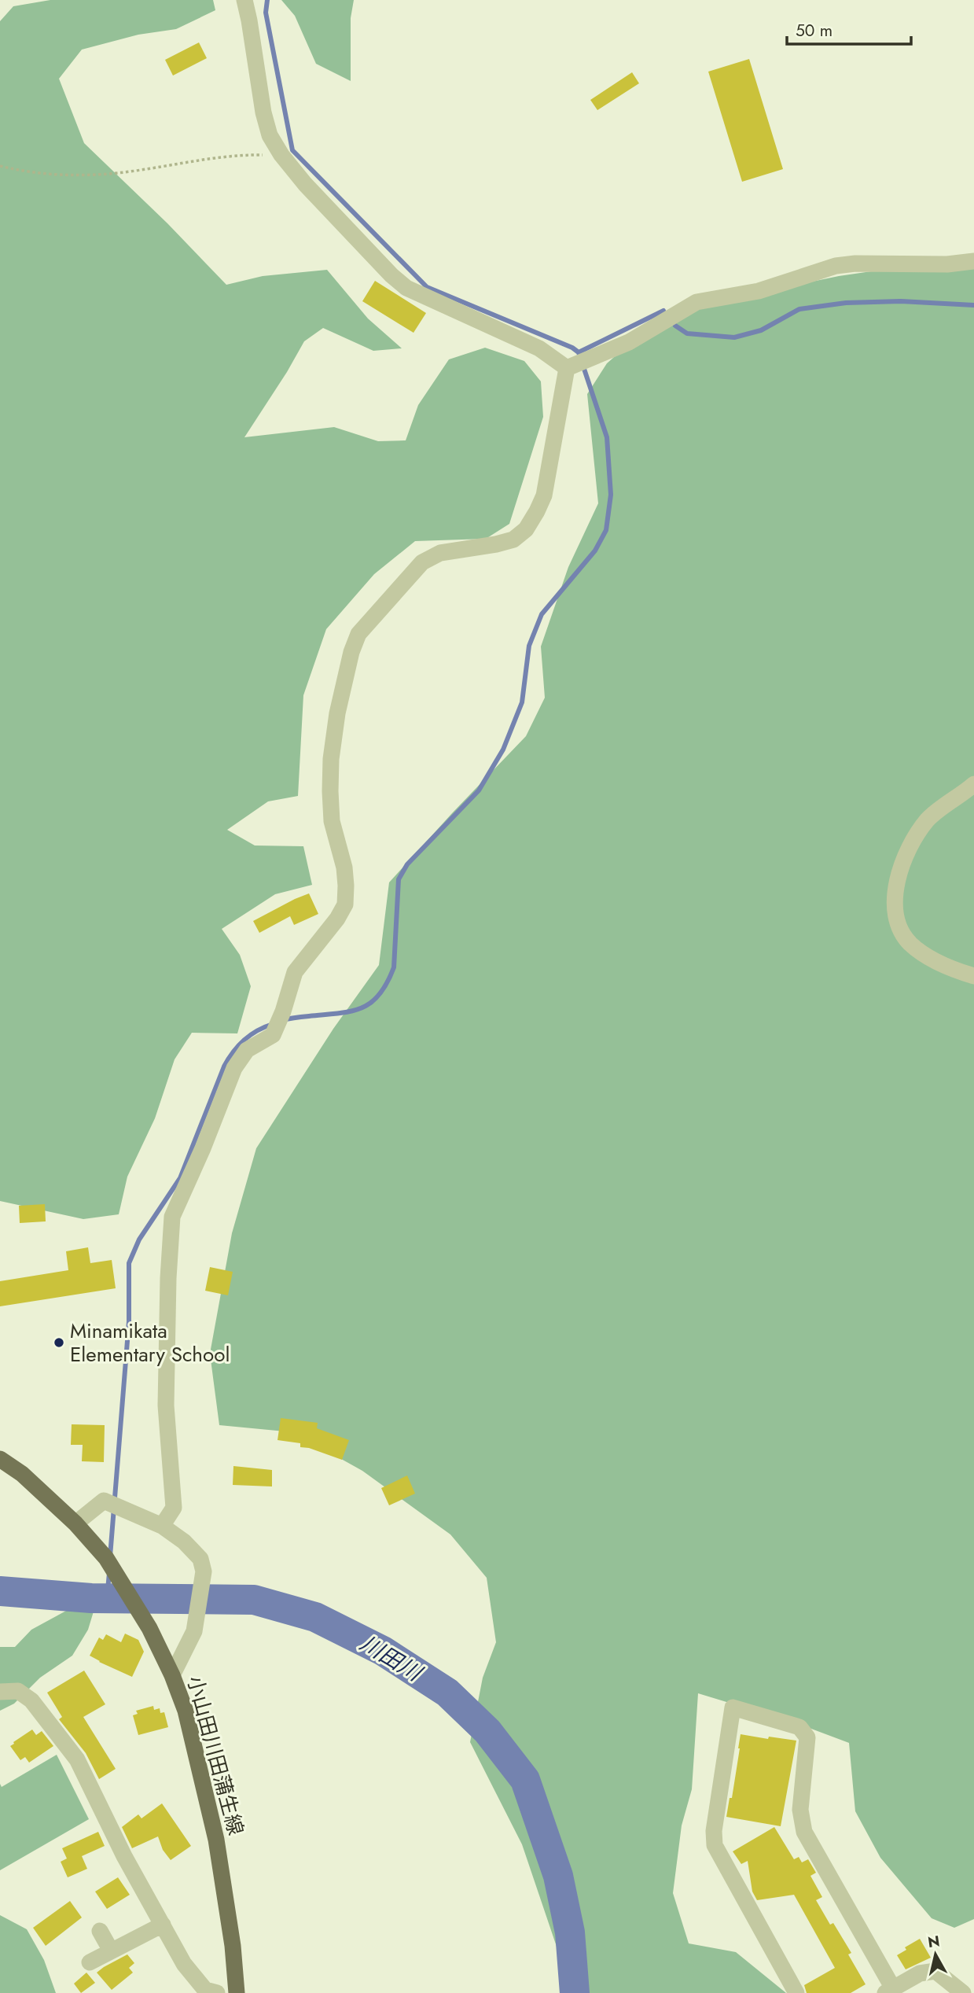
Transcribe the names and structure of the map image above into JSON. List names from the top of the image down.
{
  "streets": {
    "main road": ["小山田川田蒲生線"]
  },
  "water": ["川田川"],
  "places": ["Minamikata Elementary School"],
  "scale_bar": "50 m",
  "north": "top"
}
